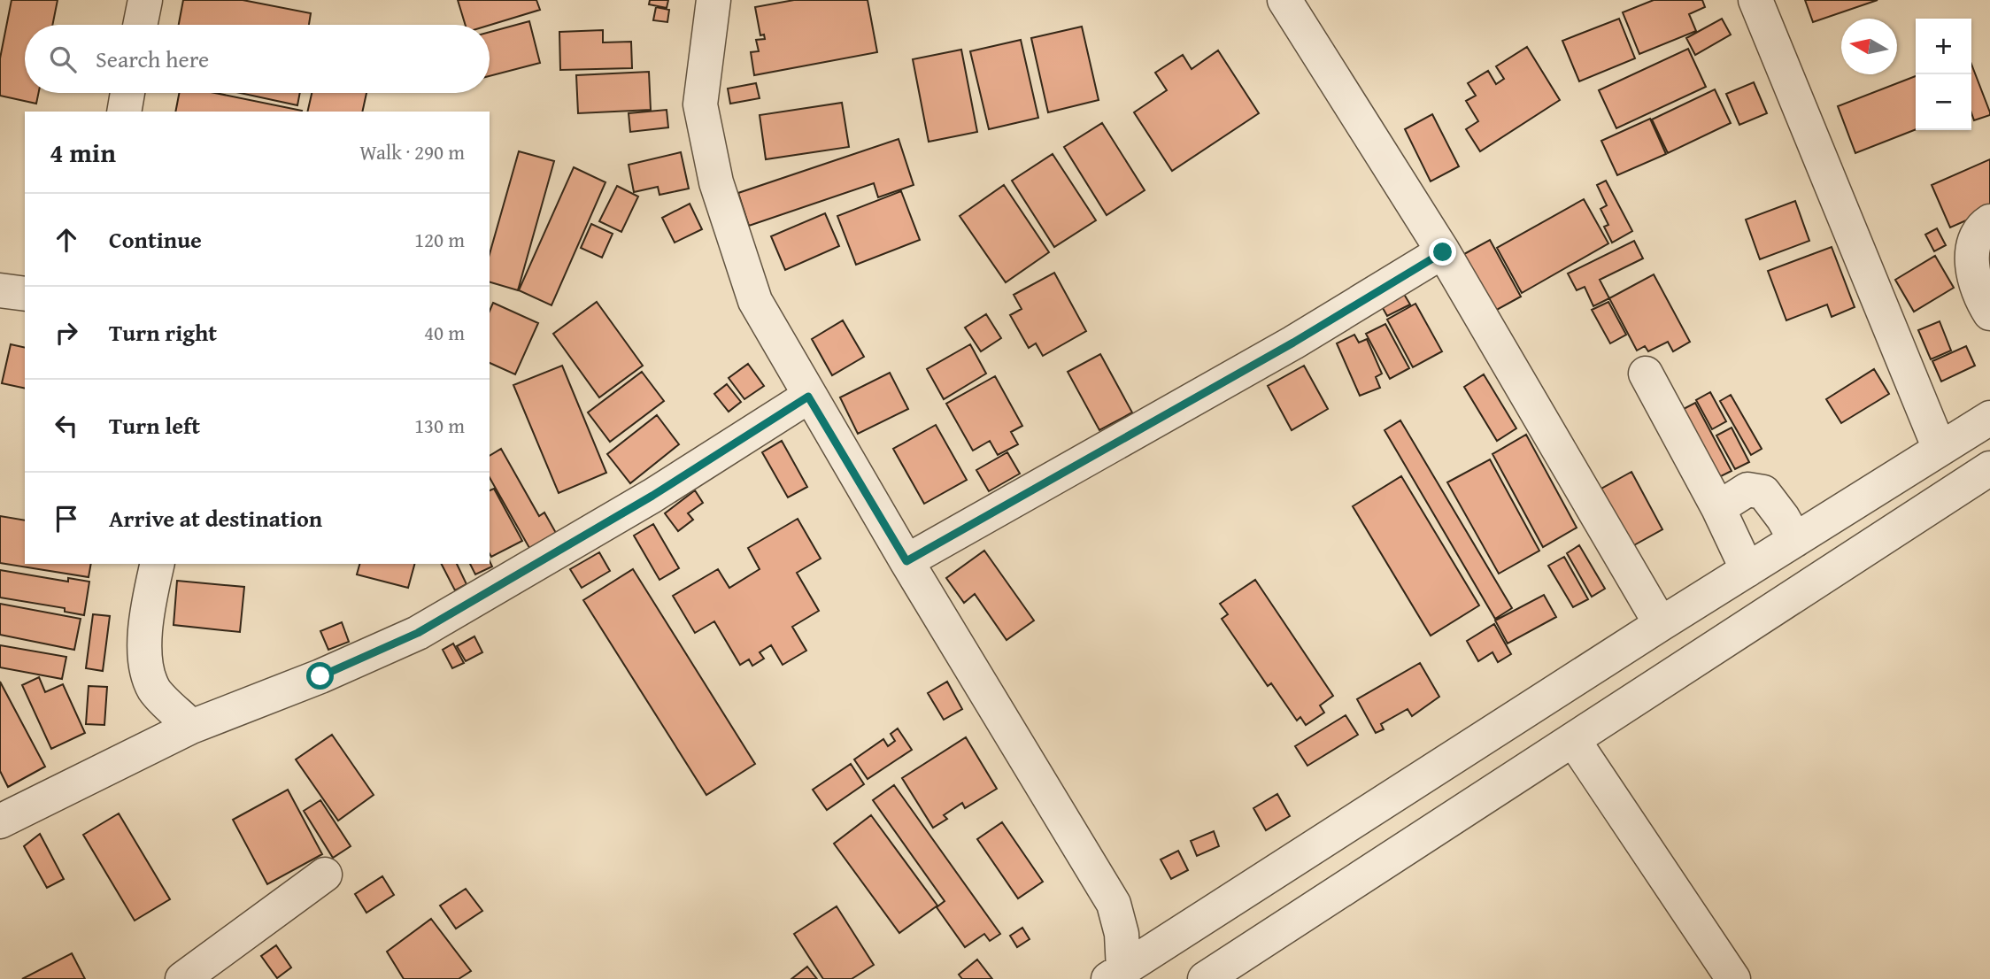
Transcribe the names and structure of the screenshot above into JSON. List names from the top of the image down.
{
  "north": "left",
  "page": {
    "map_buttons": ["+", "−"],
    "search": "Search here",
    "heading": ["4 min", "Walk · 290 m"],
    "list": [
      ["Continue", "120 m"],
      ["Turn right", "40 m"],
      ["Turn left", "130 m"],
      "Arrive at destination"
    ]
  }
}
